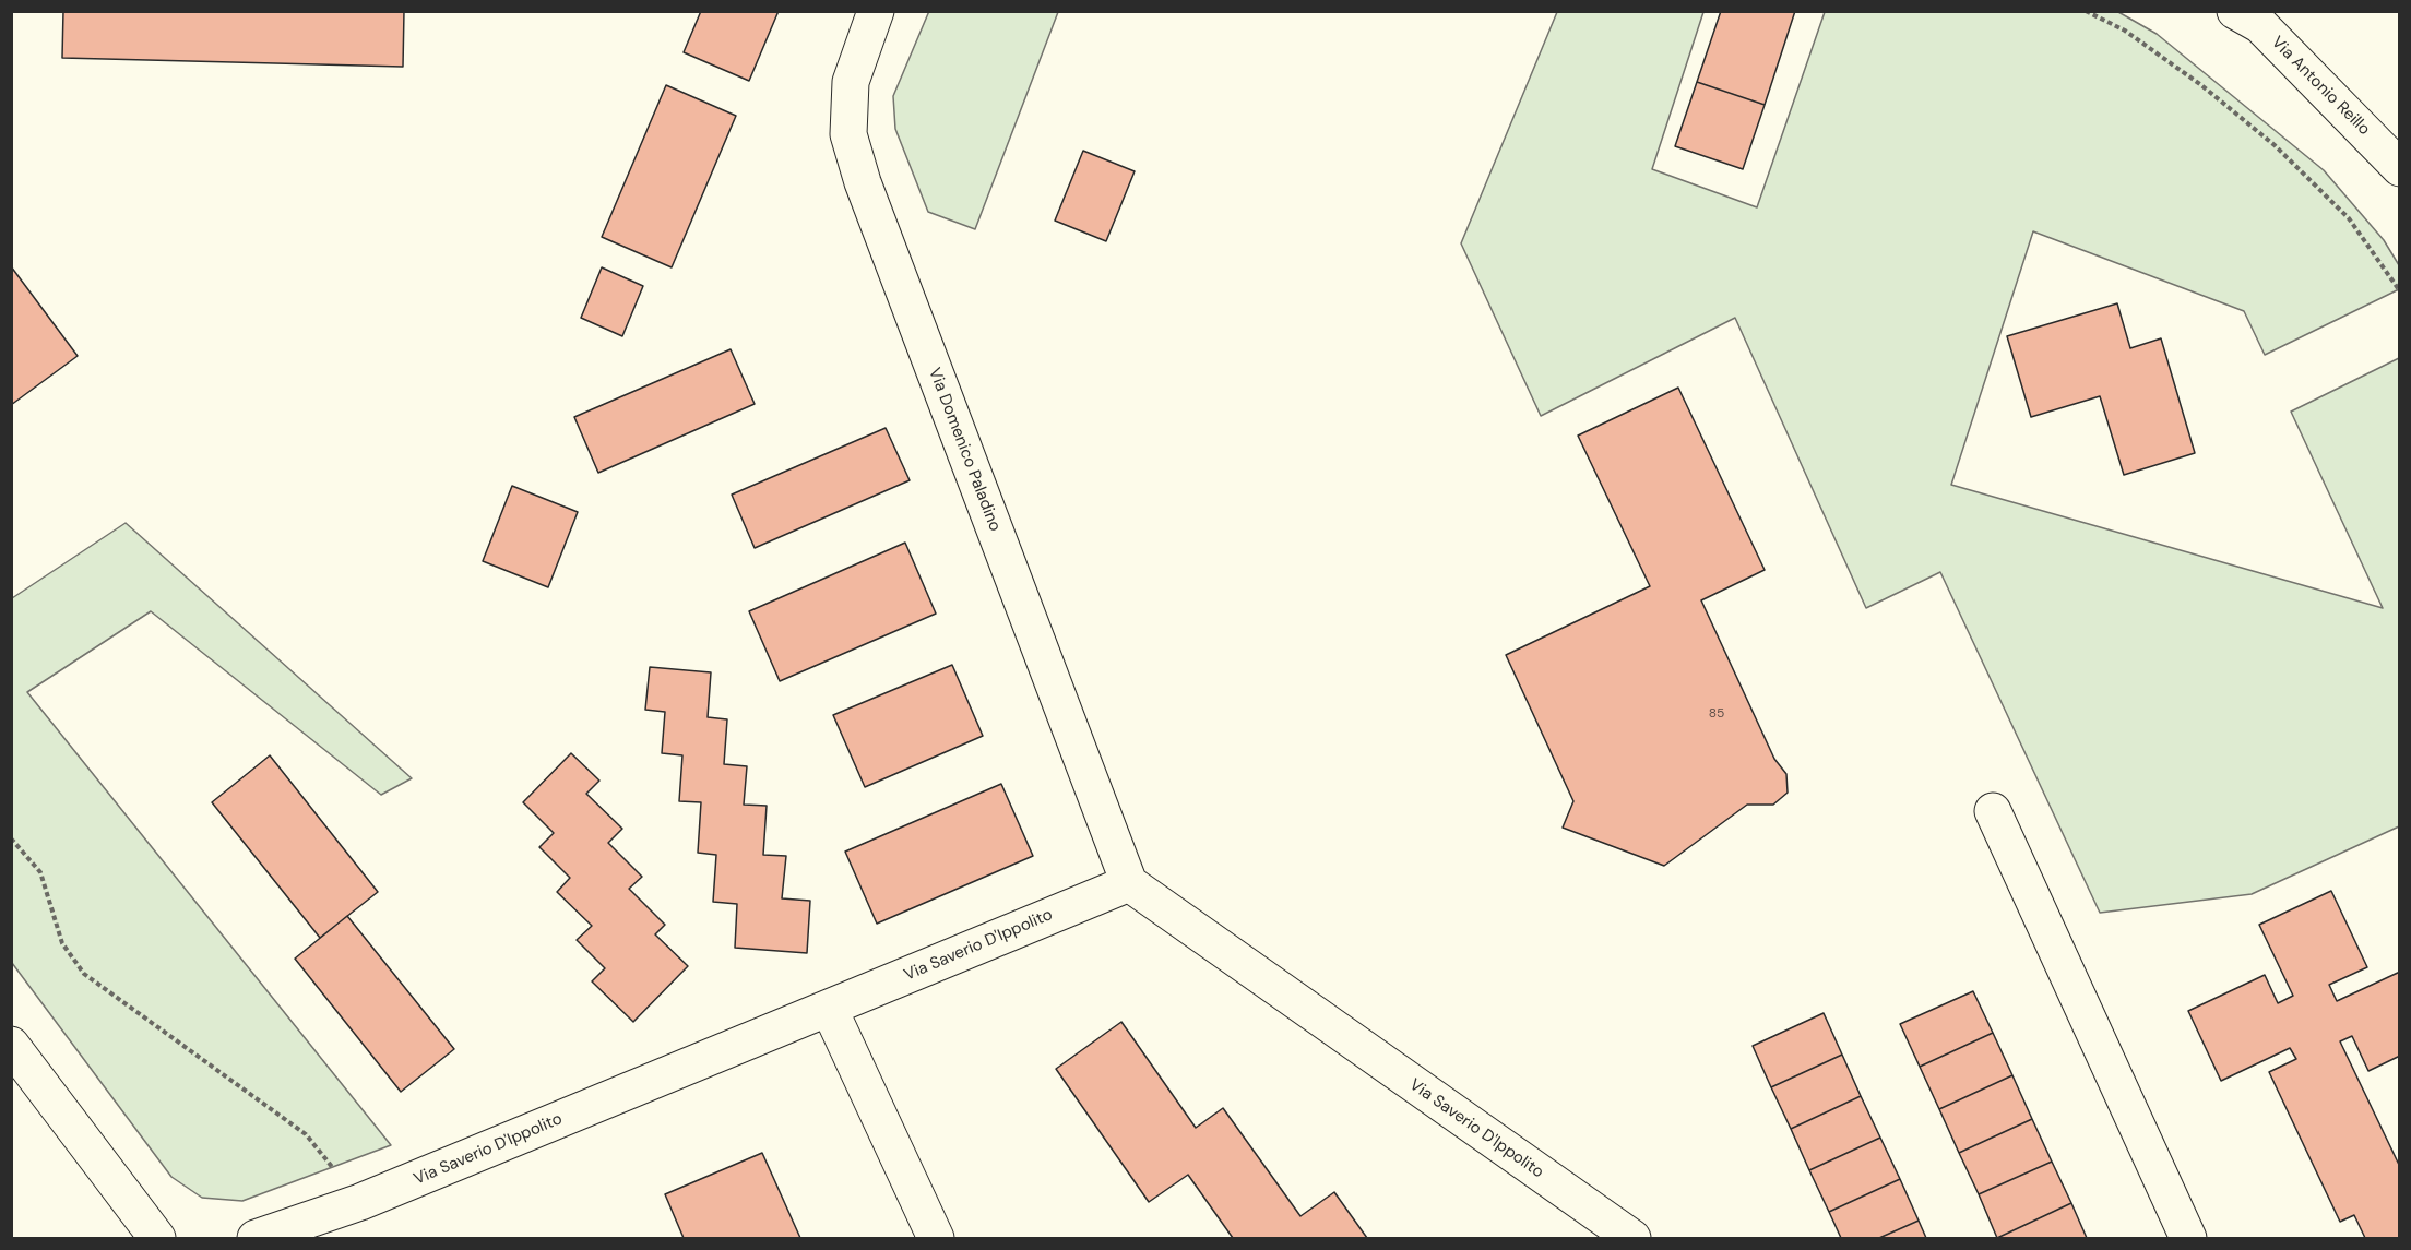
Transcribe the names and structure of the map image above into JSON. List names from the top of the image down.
{
  "streets": {
    "street": ["Via Antonio Reillo", "Via Domenico Paladino", "Via Saverio D'Ippolito"]
  },
  "crossings": [
    ["Via Domenico Paladino", "Via Saverio D'Ippolito"]
  ],
  "house_numbers": ["85"]
}
